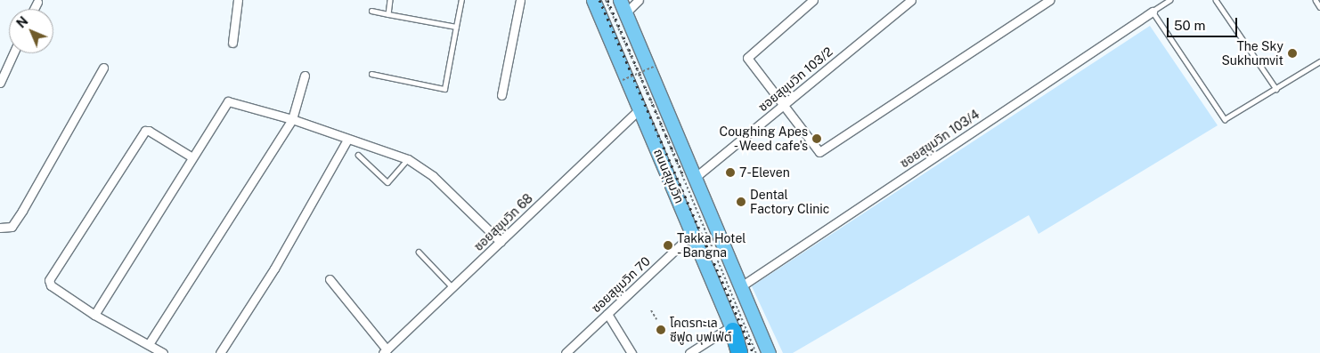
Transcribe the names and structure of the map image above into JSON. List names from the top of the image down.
{
  "streets": {
    "main road": ["ถนนสุขุมวิท"],
    "street": [
      "ซอยสุขุมวิท 103/2",
      "ซอยสุขุมวิท 103/4",
      "ซอยสุขุมวิท 68",
      "ซอยสุขุมวิท 70"
    ]
  },
  "crossings": [
    ["ซอยสุขุมวิท 103/2", "ถนนสุขุมวิท"],
    ["ซอยสุขุมวิท 103/4", "ถนนสุขุมวิท"],
    ["ถนนสุขุมวิท", "ซอยสุขุมวิท 68"],
    ["ถนนสุขุมวิท", "ซอยสุขุมวิท 70"]
  ],
  "places": [
    "The Sky Sukhumvit",
    "Coughing Apes - Weed cafe's",
    "7-Eleven",
    "Dental Factory Clinic",
    "Takka Hotel - Bangna",
    "โคตรทะเล ซีฟูด บุฟเฟ่ต์"
  ],
  "scale_bar": "50 m",
  "north": "top left"
}
